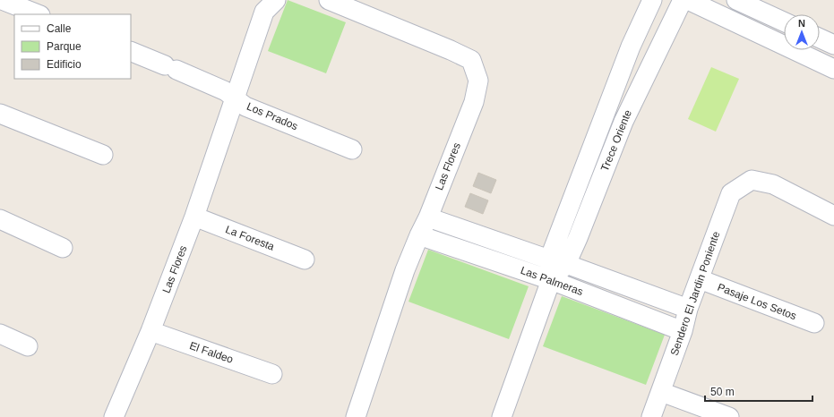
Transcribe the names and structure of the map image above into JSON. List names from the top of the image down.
{
  "streets": {
    "street": [
      "Los Prados",
      "Trece Oriente",
      "Las Flores",
      "La Foresta",
      "Las Palmeras",
      "Sendero El Jardin Poniente",
      "Pasaje Los Setos",
      "El Faldeo"
    ]
  },
  "crossings": [
    ["Los Prados", "Las Flores"],
    ["Trece Oriente", "Las Palmeras"],
    ["Las Flores", "La Foresta"],
    ["Las Flores", "Las Palmeras"],
    ["Las Flores", "El Faldeo"],
    ["Las Palmeras", "Sendero El Jardin Poniente"],
    ["Sendero El Jardin Poniente", "Pasaje Los Setos"]
  ],
  "legend": ["Calle", "Parque", "Edificio"],
  "scale_bar": "50 m",
  "north": "top"
}
